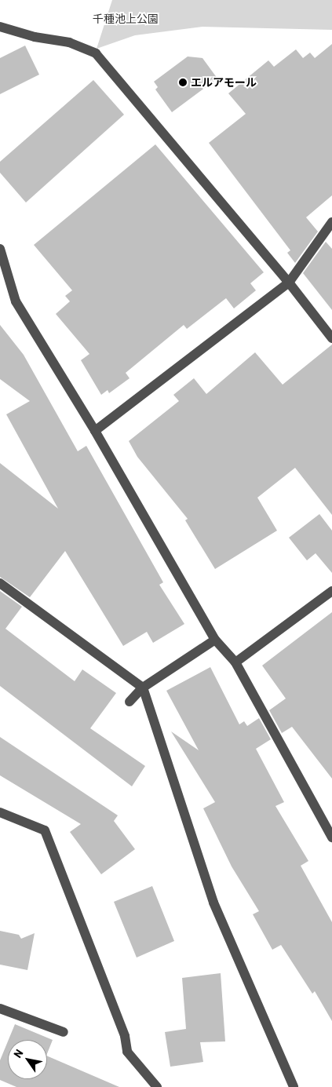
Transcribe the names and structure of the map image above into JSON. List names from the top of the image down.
{
  "parks": ["千種池上公園"],
  "places": ["エルアモール"],
  "north": "top left"
}
